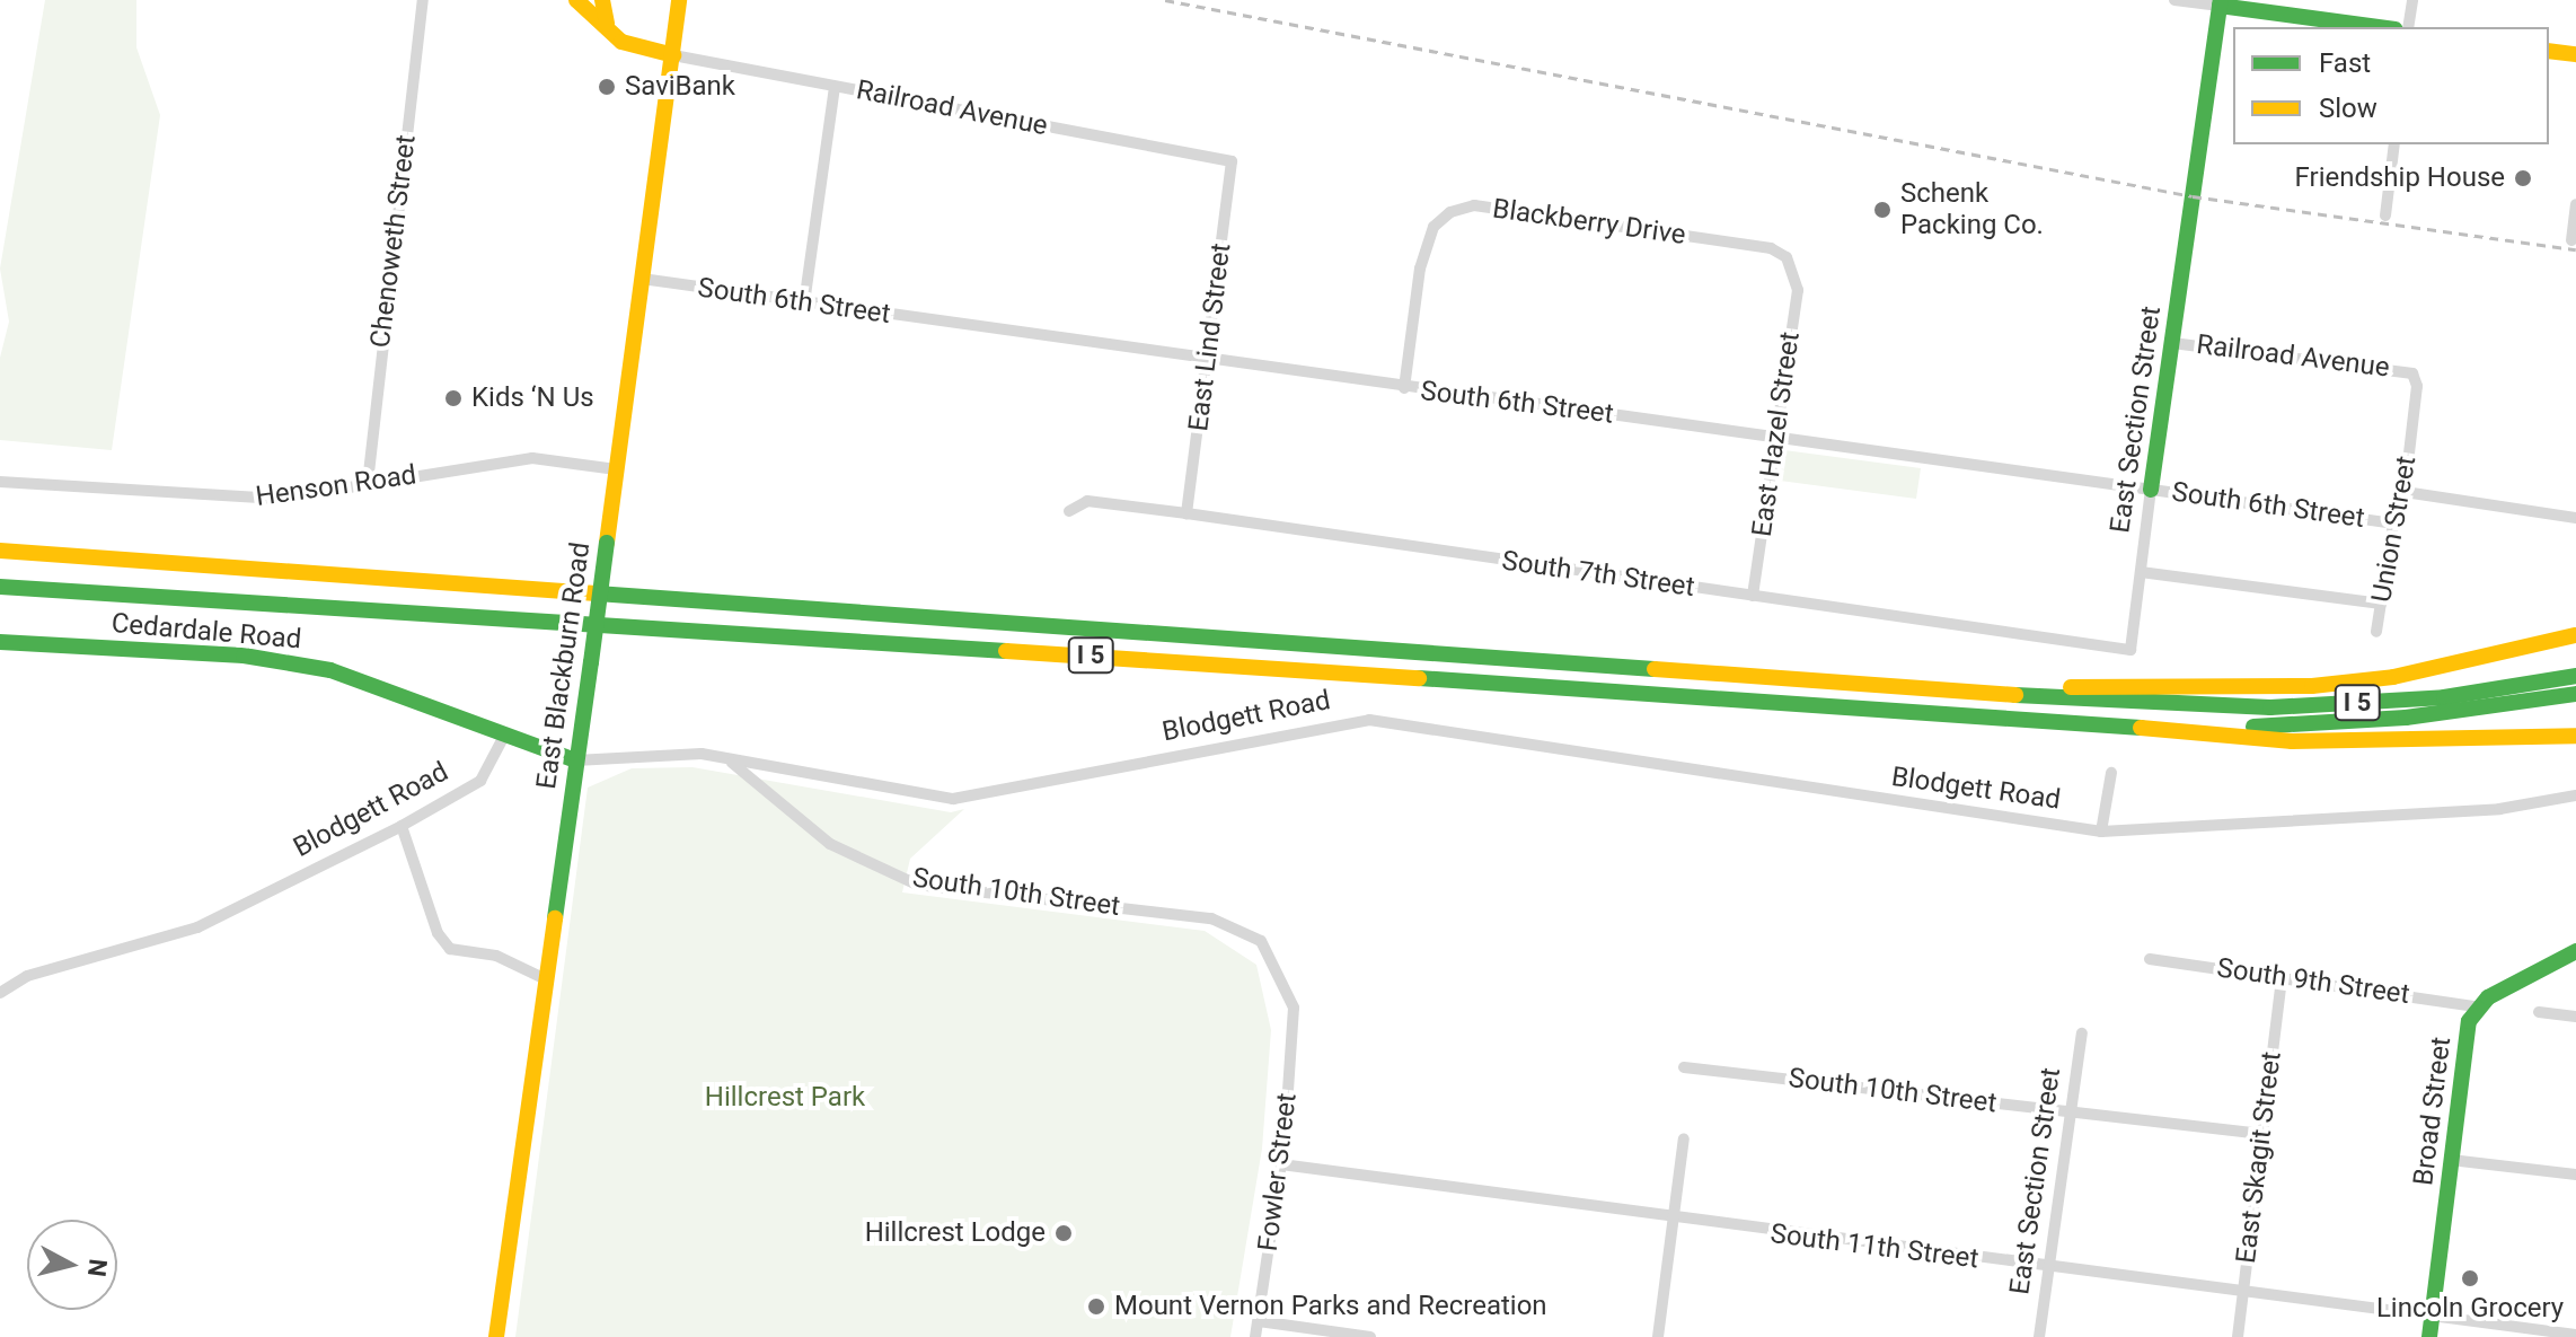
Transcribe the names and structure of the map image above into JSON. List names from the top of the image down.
{
  "streets": {
    "main road": [
      "East Section Street",
      "Cedardale Road",
      "I 5",
      "East Blackburn Road",
      "Blodgett Road",
      "Broad Street"
    ],
    "street": [
      "Railroad Avenue",
      "Blackberry Drive",
      "Chenoweth Street",
      "South 6th Street",
      "East Lind Street",
      "East Hazel Street",
      "Henson Road",
      "Union Street",
      "South 7th Street",
      "South 10th Street",
      "South 9th Street",
      "East Skagit Street",
      "Fowler Street",
      "South 11th Street"
    ]
  },
  "crossings": [
    ["Railroad Avenue", "East Lind Street"],
    ["Railroad Avenue", "East Section Street"],
    ["Railroad Avenue", "Union Street"],
    ["Railroad Avenue", "East Blackburn Road"],
    ["Blackberry Drive", "South 6th Street"],
    ["Blackberry Drive", "East Hazel Street"],
    ["Chenoweth Street", "Henson Road"],
    ["South 6th Street", "East Lind Street"],
    ["South 6th Street", "East Section Street"],
    ["South 6th Street", "East Hazel Street"],
    ["South 6th Street", "Union Street"],
    ["South 6th Street", "East Blackburn Road"],
    ["East Lind Street", "South 7th Street"],
    ["East Section Street", "South 7th Street"],
    ["East Section Street", "South 10th Street"],
    ["East Section Street", "South 11th Street"],
    ["East Hazel Street", "South 7th Street"],
    ["Henson Road", "East Blackburn Road"],
    ["Cedardale Road", "Blodgett Road"],
    ["East Blackburn Road", "Blodgett Road"],
    ["Blodgett Road", "South 10th Street"],
    ["South 10th Street", "East Skagit Street"],
    ["South 10th Street", "Fowler Street"],
    ["South 9th Street", "Broad Street"],
    ["South 9th Street", "East Skagit Street"],
    ["Broad Street", "South 11th Street"],
    ["East Skagit Street", "South 11th Street"],
    ["Fowler Street", "South 11th Street"]
  ],
  "parks": ["Hillcrest Park"],
  "places": [
    "SaviBank",
    "Friendship House",
    "Schenk Packing Co.",
    "Kids ‘N Us",
    "Hillcrest Lodge",
    "Lincoln Grocery",
    "Mount Vernon Parks and Recreation"
  ],
  "legend": ["Fast", "Slow"],
  "north": "right"
}
